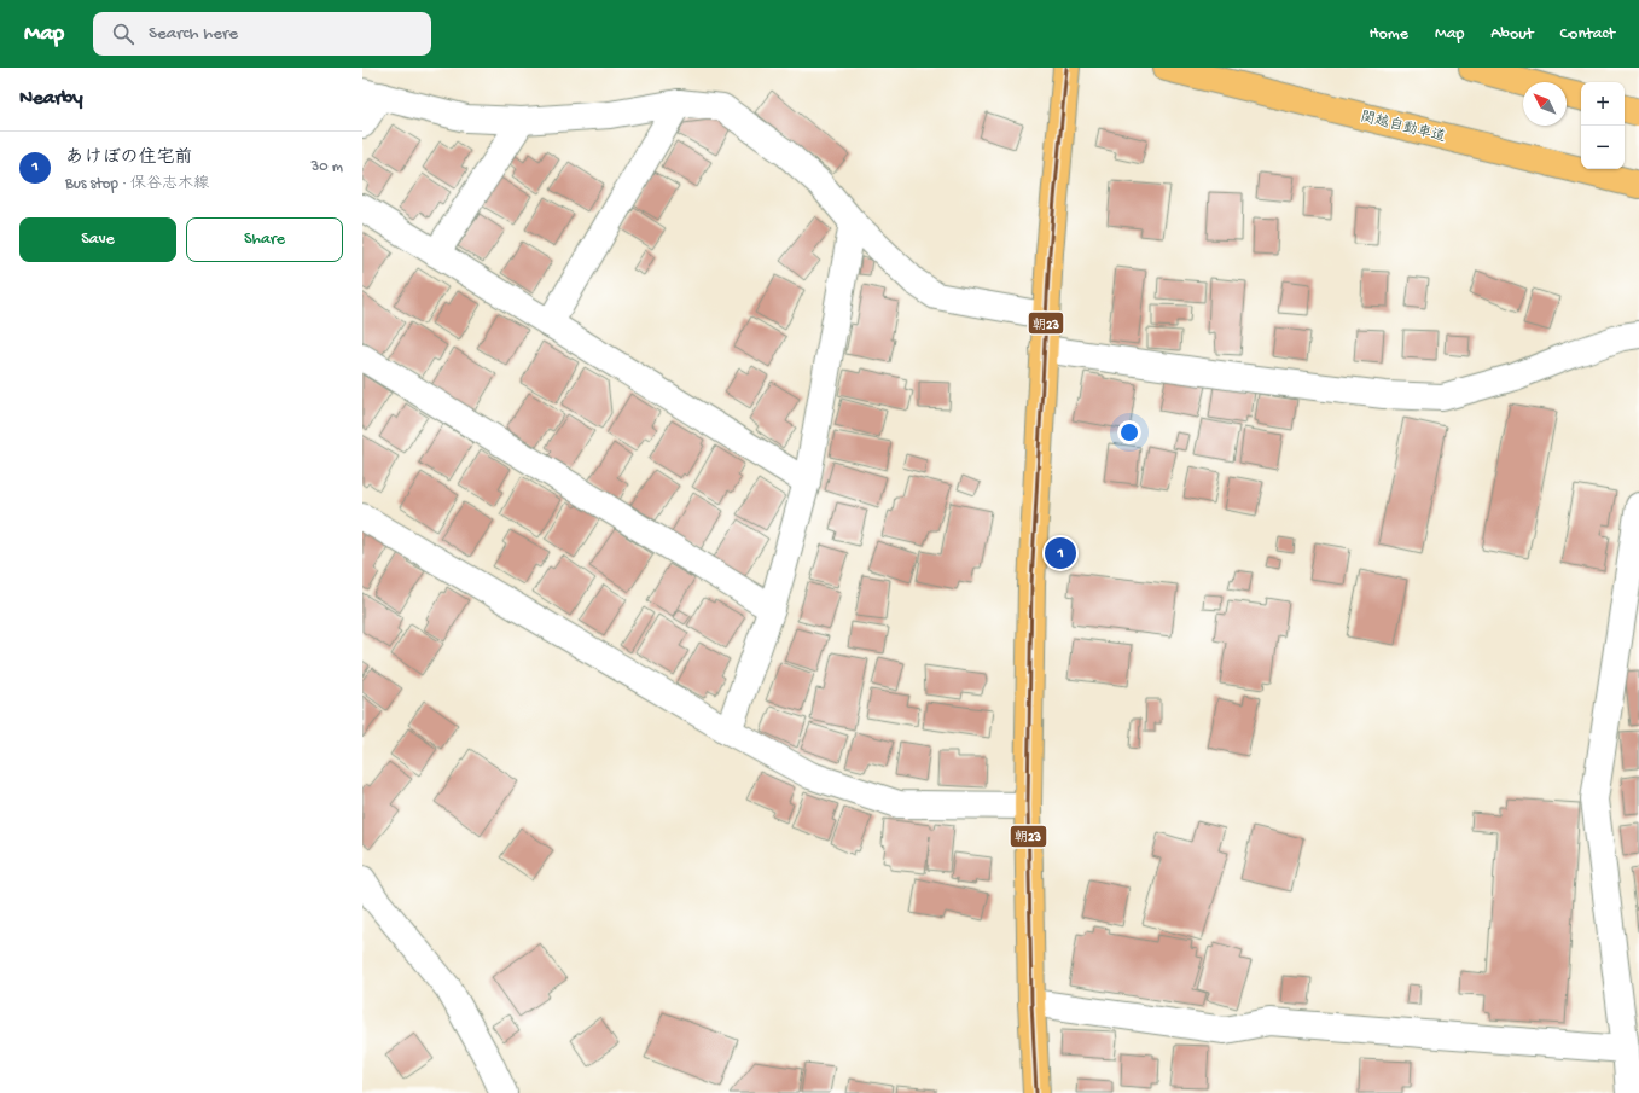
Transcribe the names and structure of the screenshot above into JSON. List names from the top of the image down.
{
  "streets": {
    "main road": ["関越自動車道"]
  },
  "lines": ["transit line 朝23"],
  "north": "top left",
  "page": {
    "header": "Map",
    "search": "Search here",
    "nav": [
      "Home",
      "Map",
      "About",
      "Contact"
    ],
    "heading": "Nearby",
    "map_buttons": ["+", "−"],
    "list": [
      {
        "mark": "1",
        "name": "あけぼの住宅前",
        "note": "Bus stop · 保谷志木線",
        "value": "30 m"
      }
    ],
    "buttons": ["Save", "Share"],
    "pins": "1"
  }
}
